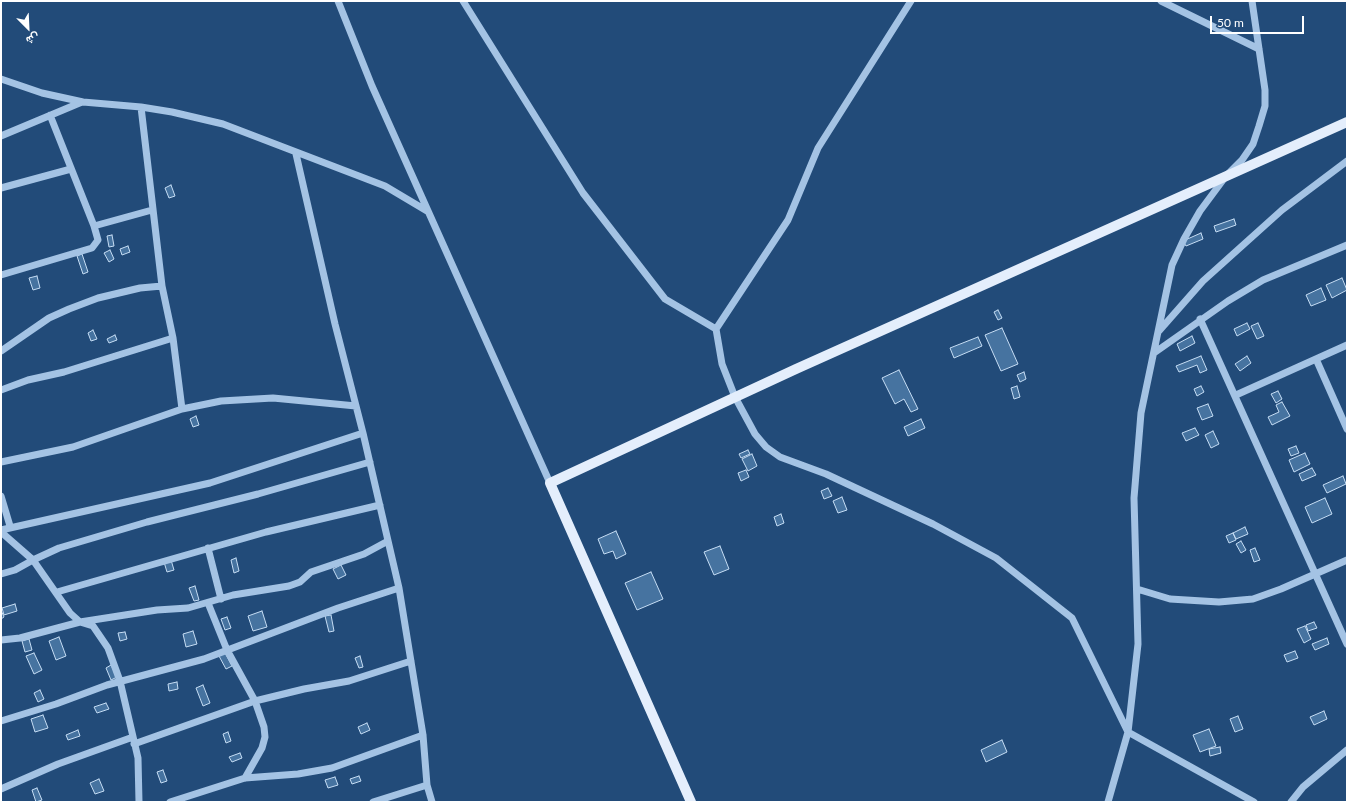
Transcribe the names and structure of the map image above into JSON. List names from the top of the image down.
{
  "scale_bar": "50 m",
  "north": "bottom right"
}
